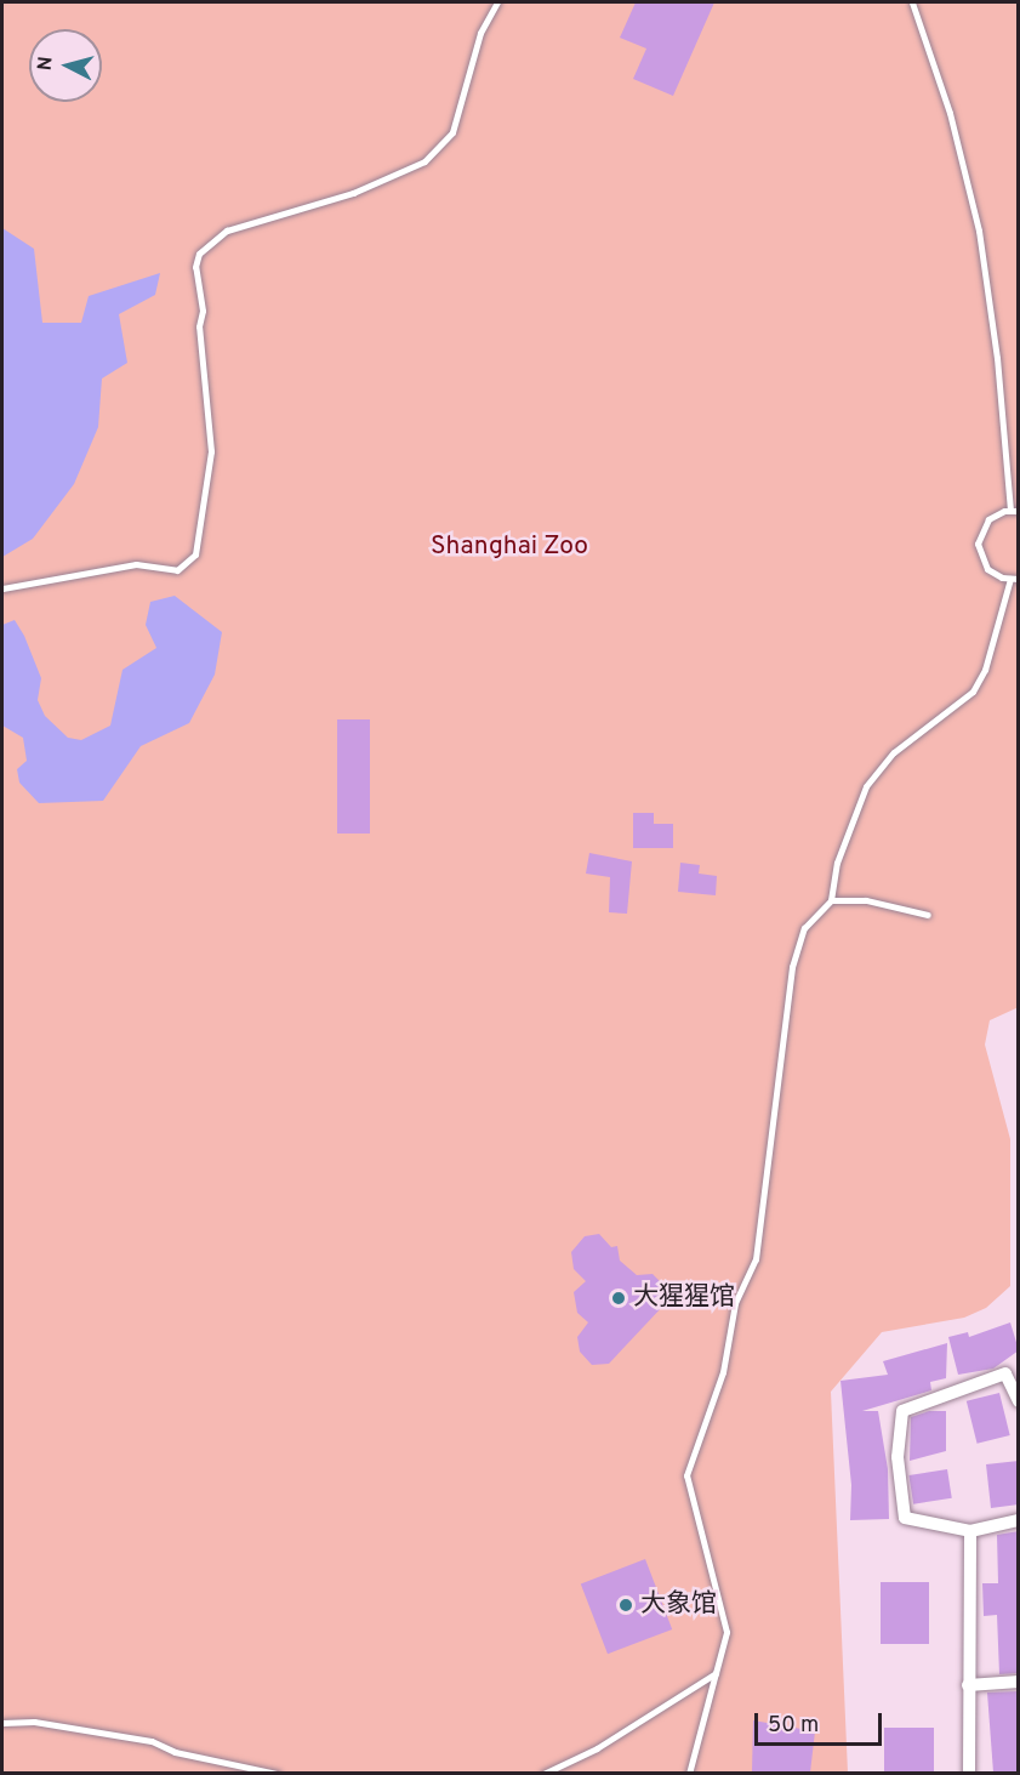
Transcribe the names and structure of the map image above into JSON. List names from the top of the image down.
{
  "parks": ["Shanghai Zoo"],
  "places": ["大猩猩馆", "大象馆"],
  "scale_bar": "50 m",
  "north": "left"
}
